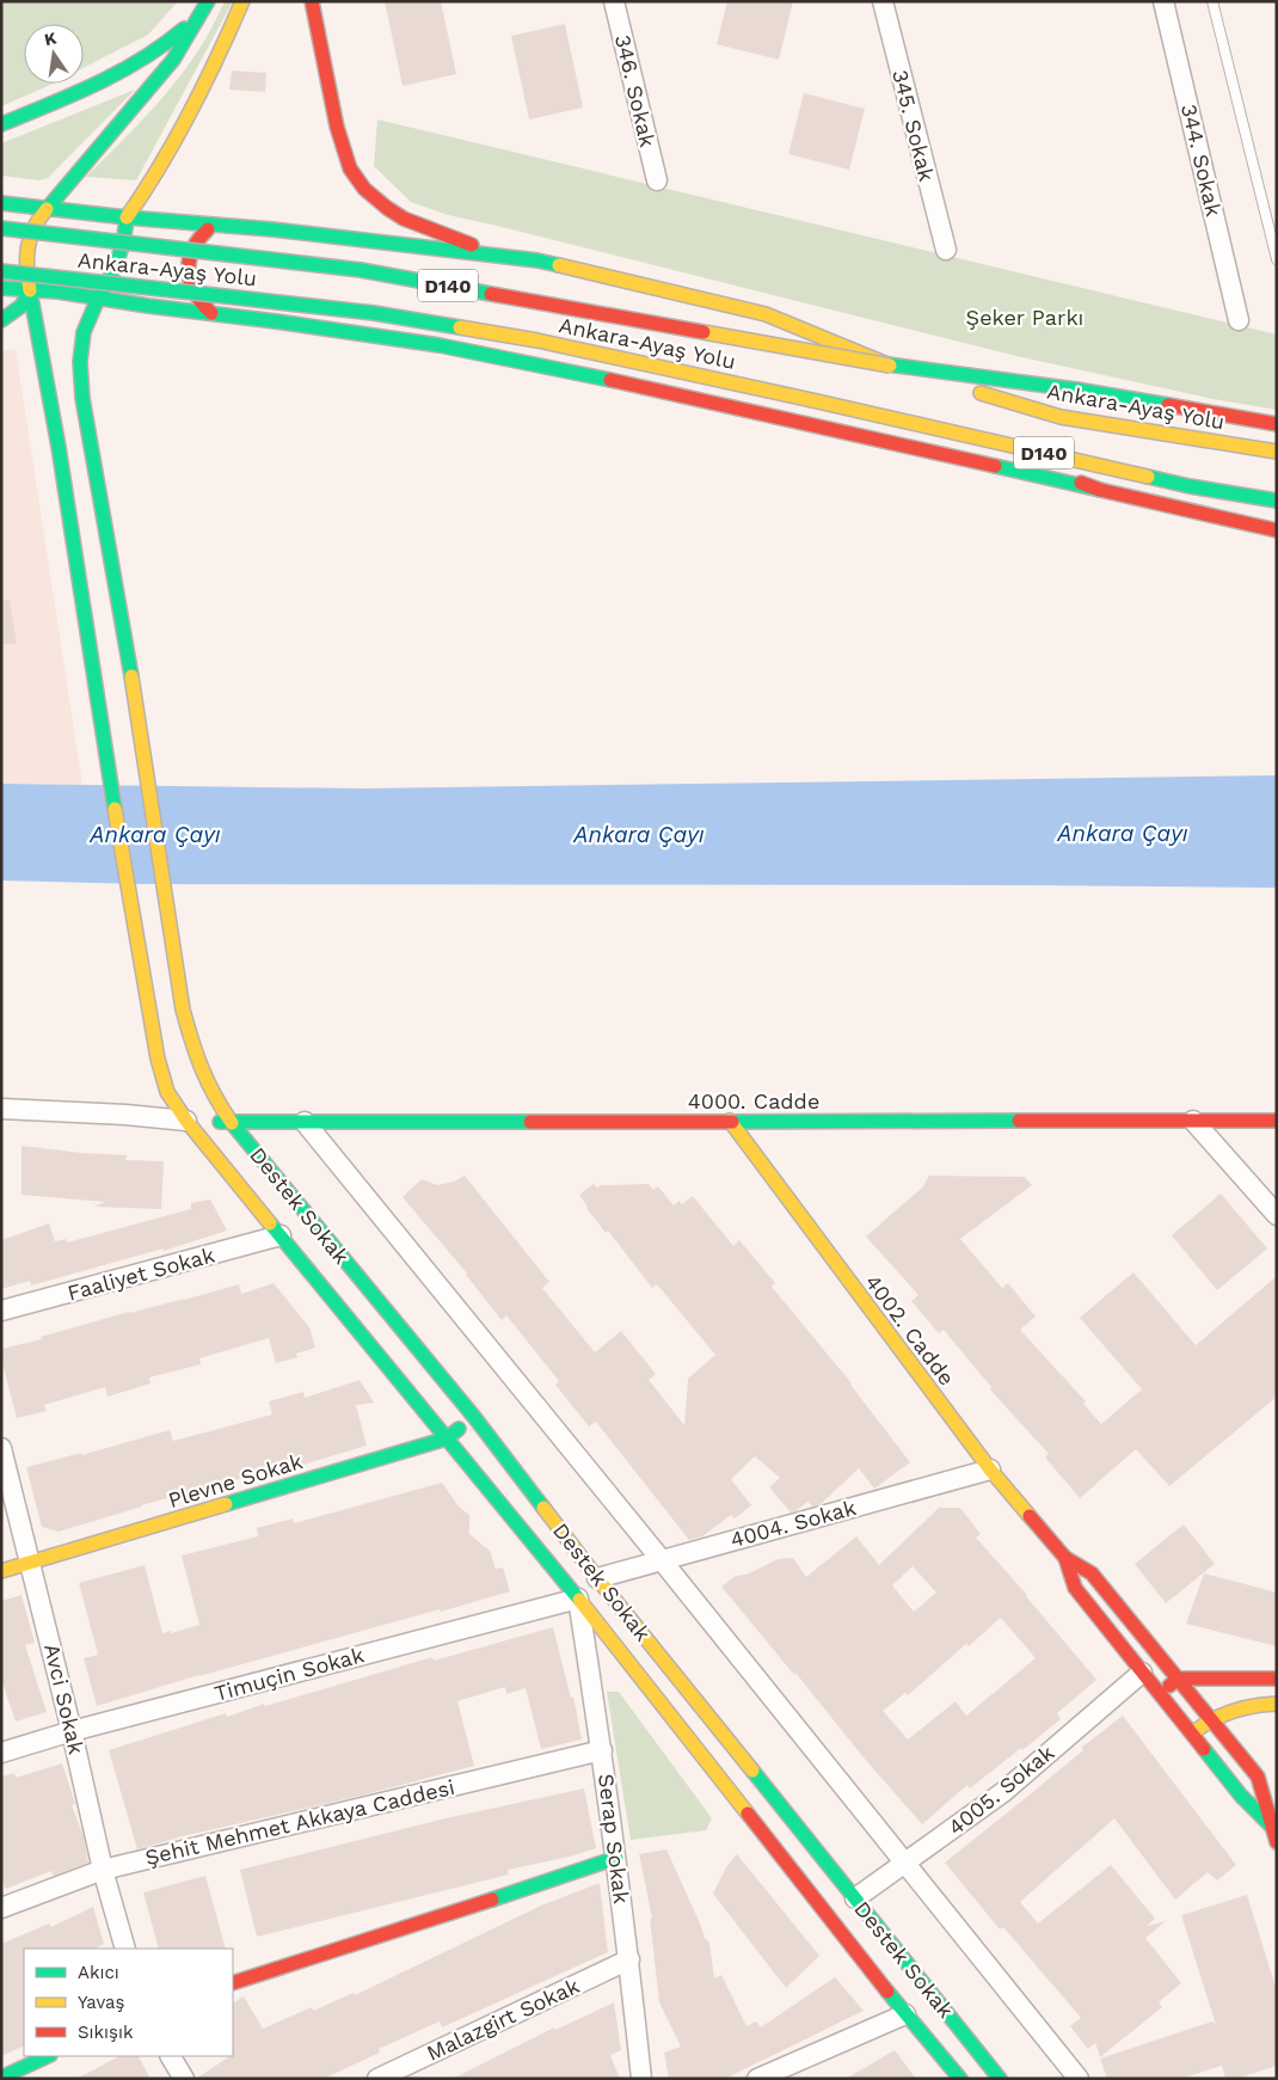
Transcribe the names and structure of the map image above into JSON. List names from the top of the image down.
{
  "streets": {
    "main road": [
      "Ankara-Ayaş Yolu",
      "D140",
      "4000. Cadde",
      "Destek Sokak",
      "4002. Cadde",
      "Plevne Sokak"
    ],
    "street": [
      "346. Sokak",
      "345. Sokak",
      "344. Sokak",
      "Faaliyet Sokak",
      "4004. Sokak",
      "Timuçin Sokak",
      "Avci Sokak",
      "4005. Sokak",
      "Şehit Mehmet Akkaya Caddesi",
      "Serap Sokak",
      "Malazgirt Sokak"
    ]
  },
  "crossings": [
    ["4000. Cadde", "Destek Sokak"],
    ["4000. Cadde", "4002. Cadde"],
    ["Destek Sokak", "Faaliyet Sokak"],
    ["Destek Sokak", "Plevne Sokak"],
    ["Destek Sokak", "4004. Sokak"],
    ["Destek Sokak", "Timuçin Sokak"],
    ["Destek Sokak", "4005. Sokak"],
    ["Destek Sokak", "Serap Sokak"],
    ["4002. Cadde", "4004. Sokak"],
    ["4002. Cadde", "4005. Sokak"],
    ["Plevne Sokak", "Avci Sokak"],
    ["Timuçin Sokak", "Avci Sokak"],
    ["Timuçin Sokak", "Serap Sokak"],
    ["Avci Sokak", "Şehit Mehmet Akkaya Caddesi"],
    ["Şehit Mehmet Akkaya Caddesi", "Serap Sokak"],
    ["Serap Sokak", "Malazgirt Sokak"]
  ],
  "water": ["Ankara Çayı"],
  "parks": ["Şeker Parkı"],
  "legend": ["Akıcı", "Yavaş", "Sıkışık"],
  "north": "top"
}
